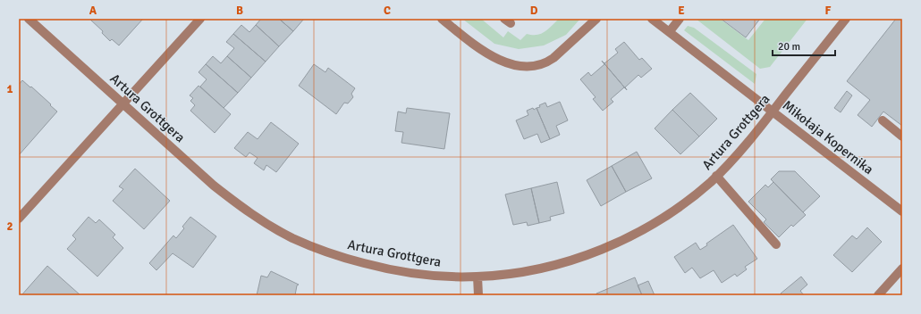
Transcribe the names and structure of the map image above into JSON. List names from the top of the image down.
{
  "streets": {
    "street": ["Artura Grottgera", "Mikołaja Kopernika"]
  },
  "crossings": [
    ["Artura Grottgera", "Mikołaja Kopernika"]
  ],
  "scale_bar": "20 m",
  "grid": {
    "columns": [
      "A",
      "B",
      "C",
      "D",
      "E",
      "F"
    ],
    "rows": ["1", "2"]
  }
}
